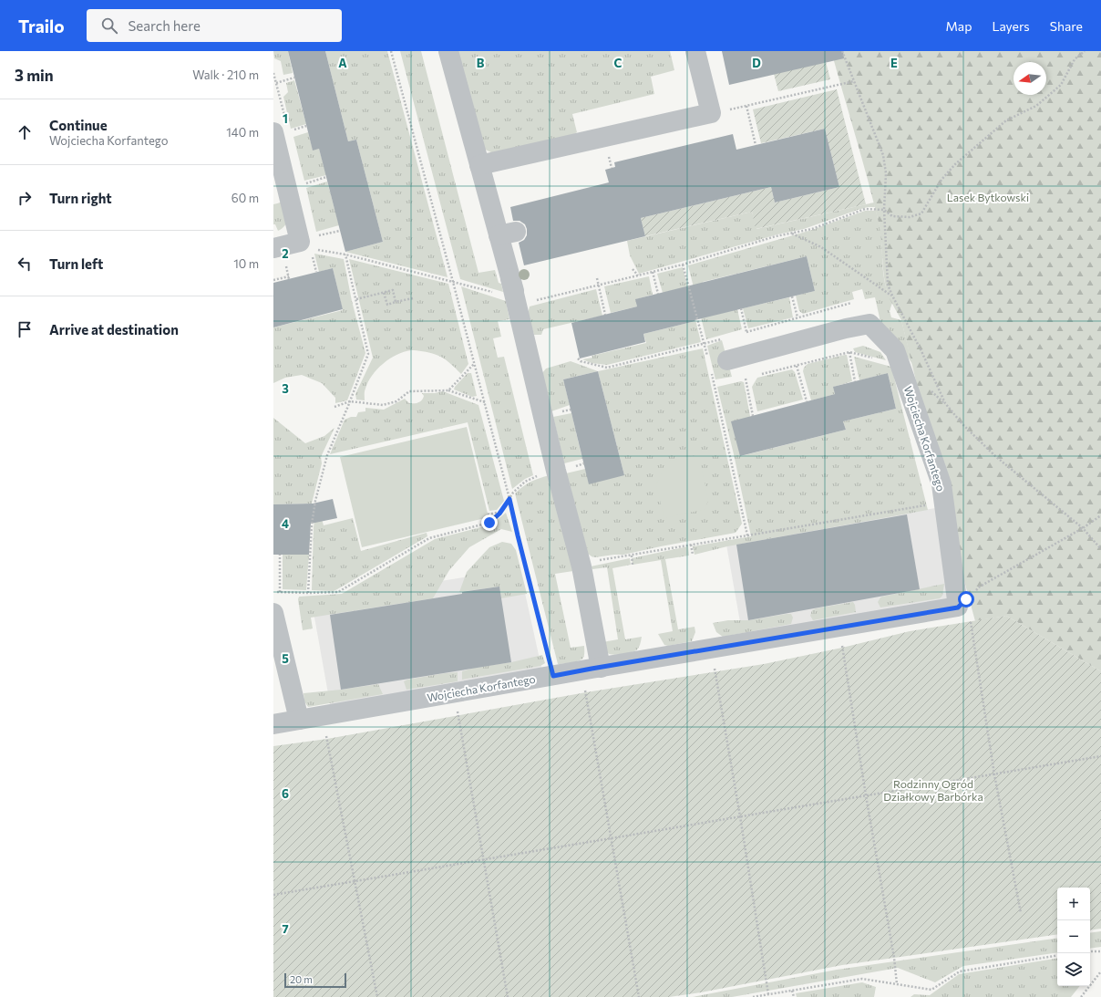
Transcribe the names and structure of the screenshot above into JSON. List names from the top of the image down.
{
  "streets": {
    "street": ["Wojciecha Korfantego"]
  },
  "parks": ["Lasek Bytkowski", "Rodzinny Ogród Działkowy Barbórka"],
  "scale_bar": "20 m",
  "north": "left",
  "page": {
    "header": "Trailo",
    "search": "Search here",
    "nav": ["Map", "Layers", "Share"],
    "heading": ["3 min", "Walk · 210 m"],
    "list": [
      ["Continue", "Wojciecha Korfantego", "140 m"],
      ["Turn right", "60 m"],
      ["Turn left", "10 m"],
      "Arrive at destination"
    ],
    "map_buttons": ["+", "−"],
    "scale": "20 m"
  },
  "grid": {
    "columns": [
      "A",
      "B",
      "C",
      "D",
      "E"
    ],
    "rows": [
      "1",
      "2",
      "3",
      "4",
      "5",
      "6",
      "7"
    ]
  }
}
